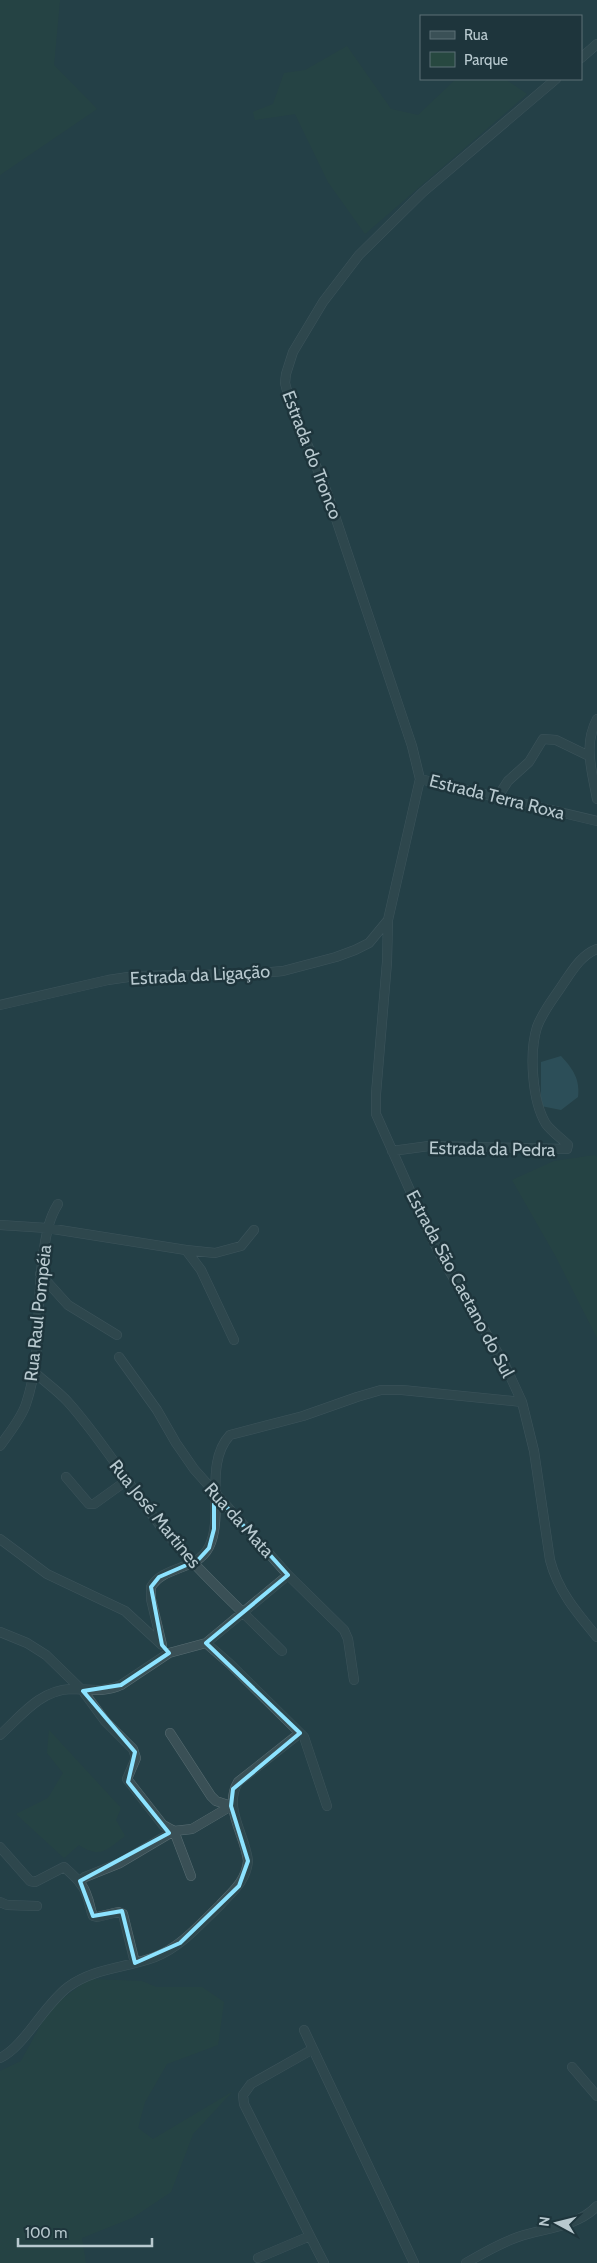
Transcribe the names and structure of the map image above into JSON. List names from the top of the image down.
{
  "streets": {
    "street": [
      "Estrada do Tronco",
      "Estrada Terra Roxa",
      "Estrada da Ligação",
      "Estrada da Pedra",
      "Estrada São Caetano do Sul",
      "Rua Raul Pompéia",
      "Rua José Martines",
      "Rua da Mata"
    ]
  },
  "crossings": [
    ["Estrada do Tronco", "Estrada Terra Roxa"],
    ["Estrada Terra Roxa", "Estrada da Ligação"],
    ["Estrada Terra Roxa", "Estrada São Caetano do Sul"],
    ["Estrada da Ligação", "Estrada São Caetano do Sul"],
    ["Estrada da Pedra", "Estrada São Caetano do Sul"],
    ["Rua Raul Pompéia", "Rua José Martines"]
  ],
  "legend": ["Rua", "Parque"],
  "scale_bar": "100 m",
  "north": "left"
}
